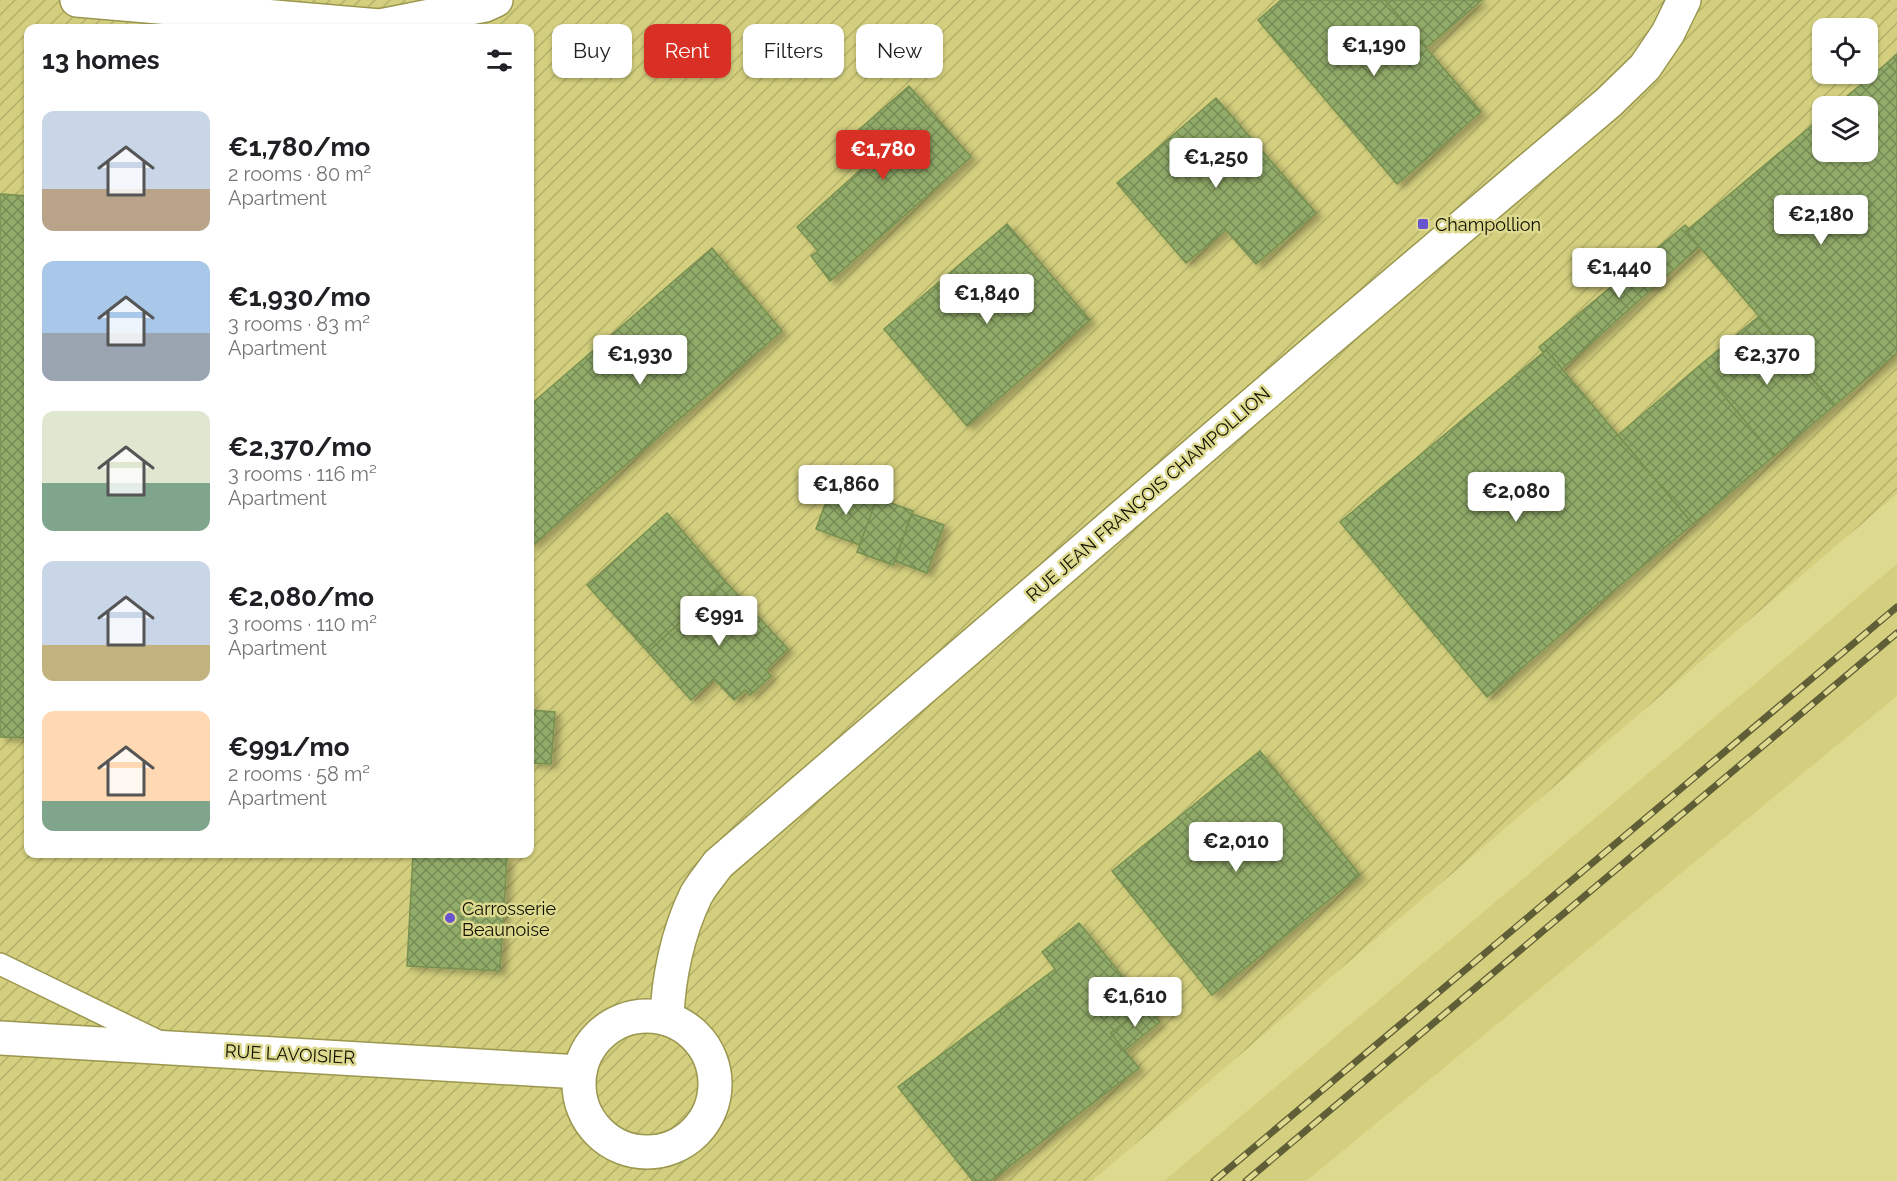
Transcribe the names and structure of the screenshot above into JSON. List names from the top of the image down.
{
  "streets": {
    "street": ["RUE JEAN FRANÇOIS CHAMPOLLION", "RUE LAVOISIER"]
  },
  "crossings": [
    ["RUE JEAN FRANÇOIS CHAMPOLLION", "RUE LAVOISIER"]
  ],
  "places": {
    "transit": ["Champollion"],
    "other": ["Carrosserie Beaunoise"]
  },
  "page": {
    "chip": [
      "Buy",
      "Rent",
      "Filters",
      "New"
    ],
    "heading": "13 homes",
    "price": [
      "€1,190",
      "€1,780",
      "€1,250",
      "€2,180",
      "€1,440",
      "€1,840",
      "€1,930",
      "€2,370",
      "€1,860",
      "€2,080",
      "€991",
      "€2,010",
      "€1,610"
    ],
    "list": [
      {
        "name": "€1,780/mo",
        "note": "2 rooms · 80 m² · Apartment"
      },
      {
        "name": "€1,930/mo",
        "note": "3 rooms · 83 m² · Apartment"
      },
      {
        "name": "€2,370/mo",
        "note": "3 rooms · 116 m² · Apartment"
      },
      {
        "name": "€2,080/mo",
        "note": "3 rooms · 110 m² · Apartment"
      },
      {
        "name": "€991/mo",
        "note": "2 rooms · 58 m² · Apartment"
      }
    ]
  }
}
